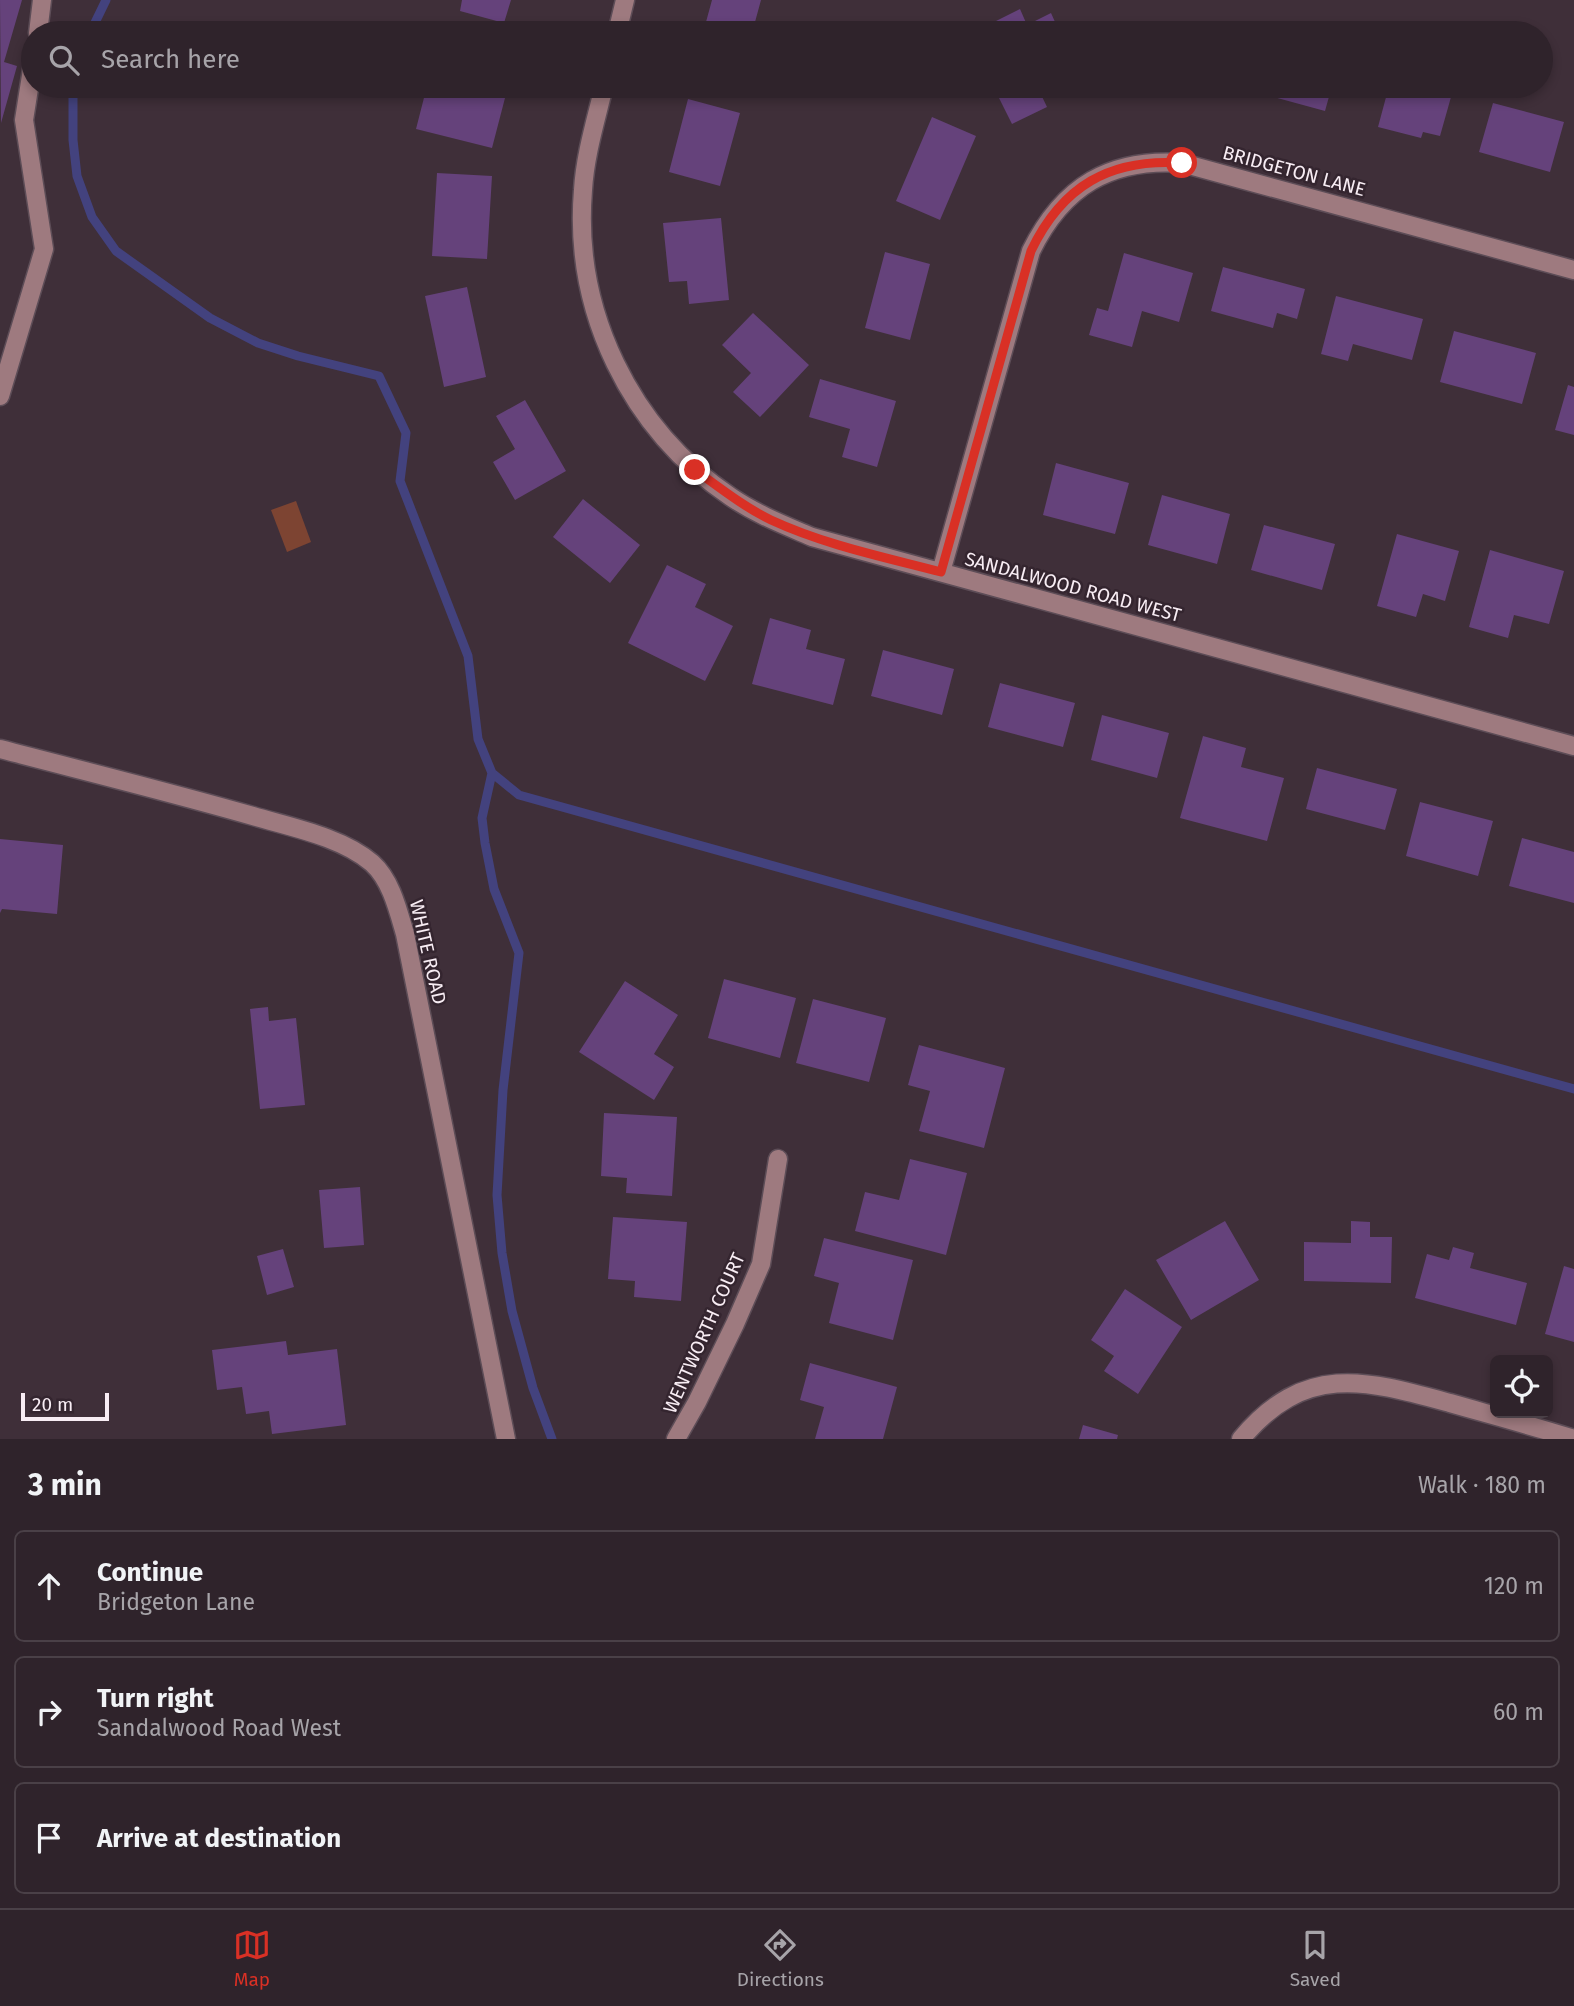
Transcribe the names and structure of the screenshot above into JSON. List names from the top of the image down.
{
  "streets": {
    "street": [
      "BRIDGETON LANE",
      "SANDALWOOD ROAD WEST",
      "WHITE ROAD",
      "WENTWORTH COURT"
    ]
  },
  "crossings": [
    ["BRIDGETON LANE", "SANDALWOOD ROAD WEST"]
  ],
  "scale_bar": "20 m",
  "page": {
    "search": "Search here",
    "scale": "20 m",
    "heading": ["3 min", "Walk · 180 m"],
    "list": [
      ["Continue", "Bridgeton Lane", "120 m"],
      ["Turn right", "Sandalwood Road West", "60 m"],
      "Arrive at destination"
    ],
    "nav": ["Map", "Directions", "Saved"]
  }
}
